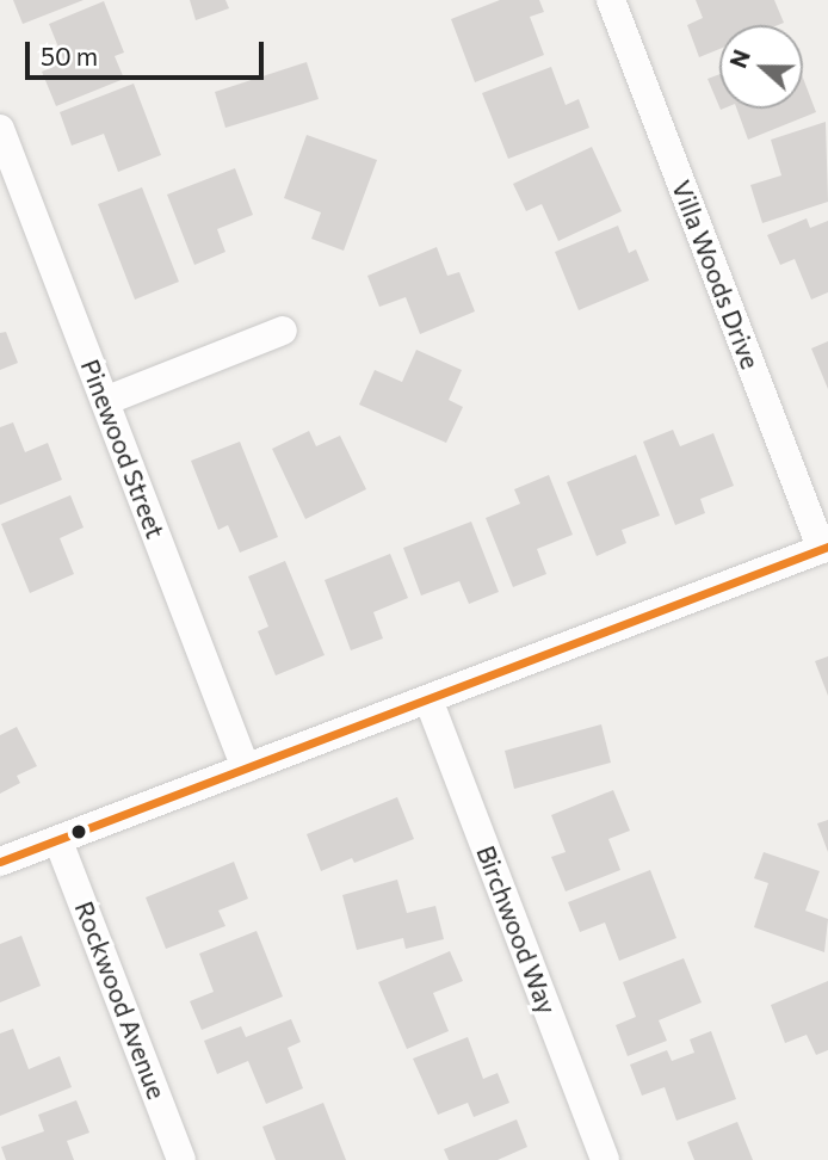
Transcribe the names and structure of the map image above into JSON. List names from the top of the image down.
{
  "streets": {
    "street": [
      "Villa Woods Drive",
      "Pinewood Street",
      "Birchwood Way",
      "Rockwood Avenue"
    ]
  },
  "scale_bar": "50 m",
  "north": "left"
}
